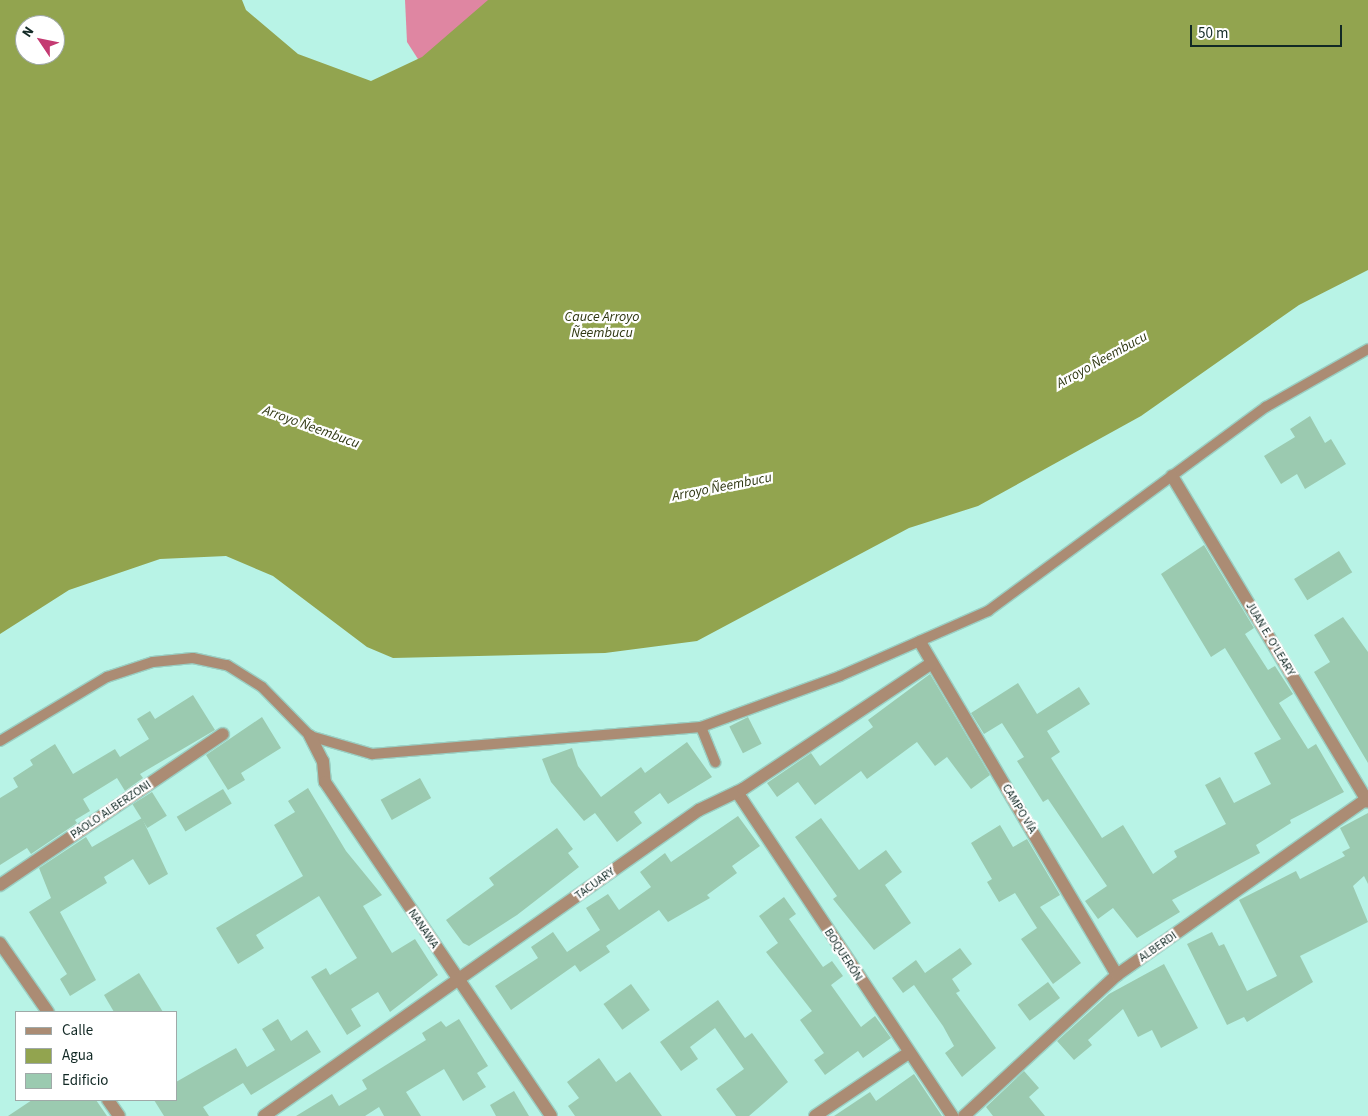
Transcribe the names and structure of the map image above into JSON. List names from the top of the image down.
{
  "streets": {
    "street": [
      "JUAN E. O'LEARY",
      "CAMPO VÍA",
      "PAOLO ALBERZONI",
      "TACUARY",
      "NANAWA",
      "ALBERDI",
      "BOQUERÓN"
    ]
  },
  "crossings": [
    ["JUAN E. O'LEARY", "ALBERDI"],
    ["CAMPO VÍA", "TACUARY"],
    ["CAMPO VÍA", "ALBERDI"],
    ["TACUARY", "NANAWA"],
    ["TACUARY", "BOQUERÓN"]
  ],
  "water": ["Cauce Arroyo Ñeembucu", "Arroyo Ñeembucu"],
  "legend": ["Calle", "Agua", "Edificio"],
  "scale_bar": "50 m",
  "north": "top left"
}
